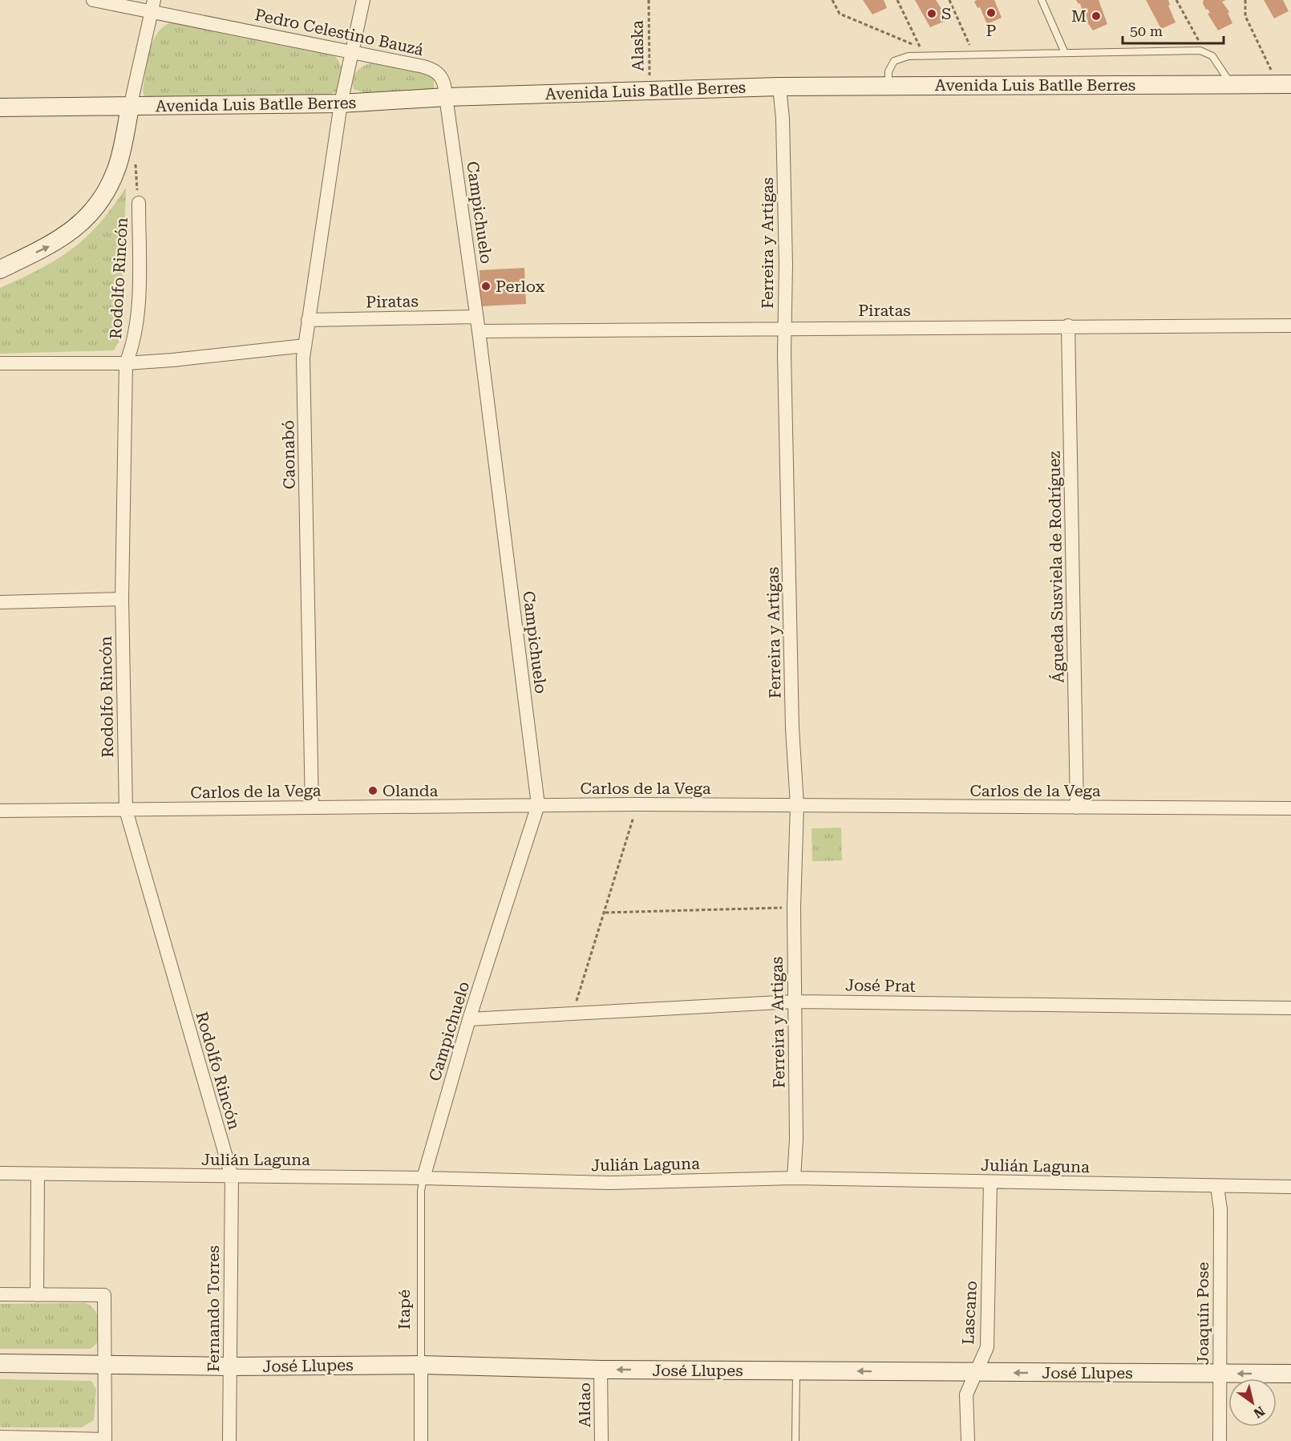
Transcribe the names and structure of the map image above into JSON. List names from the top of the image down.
{
  "streets": {
    "main road": ["Avenida Luis Batlle Berres", "José Llupes"],
    "street": [
      "Pedro Celestino Bauzá",
      "Campichuelo",
      "Ferreira y Artigas",
      "Rodolfo Rincón",
      "Piratas",
      "Caonabó",
      "Águeda Susviela de Rodríguez",
      "Carlos de la Vega",
      "José Prat",
      "Julián Laguna",
      "Fernando Torres",
      "Itapé",
      "Lascano",
      "Joaquín Pose",
      "Aldao"
    ],
    "path": ["Alaska"]
  },
  "crossings": [
    ["Pedro Celestino Bauzá", "Avenida Luis Batlle Berres"],
    ["Pedro Celestino Bauzá", "Campichuelo"],
    ["Alaska", "Avenida Luis Batlle Berres"],
    ["Avenida Luis Batlle Berres", "Campichuelo"],
    ["Avenida Luis Batlle Berres", "Ferreira y Artigas"],
    ["Avenida Luis Batlle Berres", "Caonabó"],
    ["Campichuelo", "Piratas"],
    ["Campichuelo", "Carlos de la Vega"],
    ["Campichuelo", "José Prat"],
    ["Campichuelo", "Julián Laguna"],
    ["Campichuelo", "Itapé"],
    ["Ferreira y Artigas", "Piratas"],
    ["Ferreira y Artigas", "Carlos de la Vega"],
    ["Ferreira y Artigas", "José Prat"],
    ["Ferreira y Artigas", "Julián Laguna"],
    ["Rodolfo Rincón", "Carlos de la Vega"],
    ["Rodolfo Rincón", "Julián Laguna"],
    ["Rodolfo Rincón", "Fernando Torres"],
    ["Piratas", "Caonabó"],
    ["Piratas", "Águeda Susviela de Rodríguez"],
    ["Caonabó", "Carlos de la Vega"],
    ["Águeda Susviela de Rodríguez", "Carlos de la Vega"],
    ["Julián Laguna", "Fernando Torres"],
    ["Julián Laguna", "Itapé"],
    ["Julián Laguna", "Lascano"],
    ["Julián Laguna", "Joaquín Pose"],
    ["Fernando Torres", "José Llupes"],
    ["Itapé", "José Llupes"],
    ["Lascano", "José Llupes"],
    ["Joaquín Pose", "José Llupes"],
    ["José Llupes", "Aldao"]
  ],
  "one_way": ["José Llupes"],
  "places": [
    "P",
    "S",
    "M",
    "Perlox",
    "Olanda"
  ],
  "scale_bar": "50 m",
  "north": "bottom right"
}
